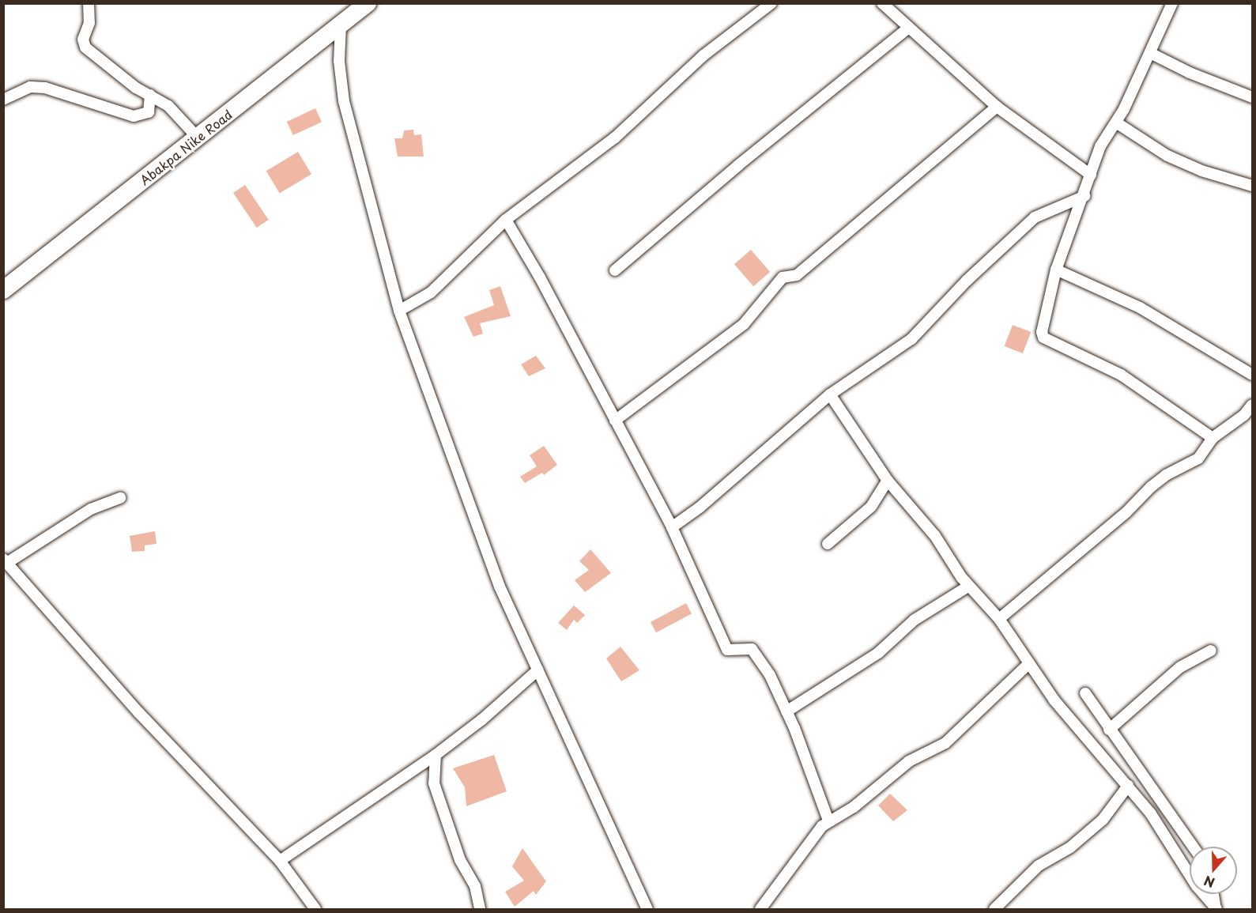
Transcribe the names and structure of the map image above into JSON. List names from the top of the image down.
{
  "streets": {
    "main road": ["Abakpa Nike Road"]
  },
  "north": "bottom"
}
